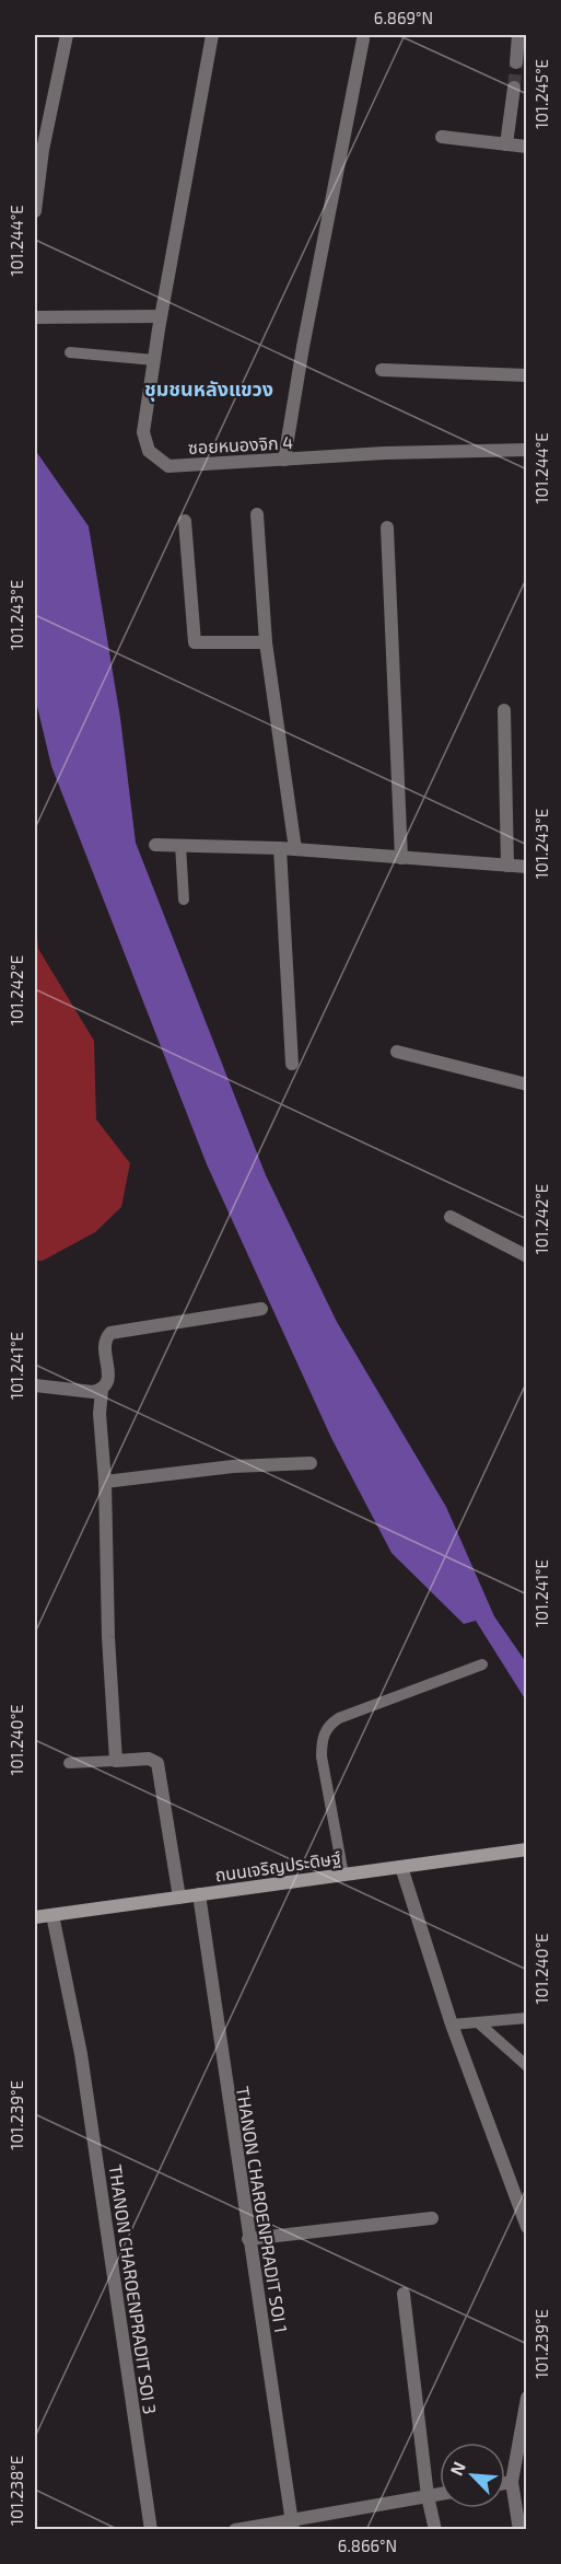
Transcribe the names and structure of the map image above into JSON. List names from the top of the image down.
{
  "streets": {
    "main road": ["ถนนเจริญประดิษฐ์"],
    "street": ["ซอยหนองจิก 4", "THANON CHAROENPRADIT SOI 1", "THANON CHAROENPRADIT SOI 3"]
  },
  "crossings": [
    ["ถนนเจริญประดิษฐ์", "THANON CHAROENPRADIT SOI 1"],
    ["ถนนเจริญประดิษฐ์", "THANON CHAROENPRADIT SOI 3"]
  ],
  "districts": ["ชุมชนหลังแขวง"],
  "north": "top left",
  "coordinates": [
    "6.869°N",
    "101.245°E",
    "101.244°E",
    "101.243°E",
    "101.242°E",
    "101.241°E",
    "101.240°E",
    "101.239°E",
    "101.238°E",
    "6.866°N"
  ]
}
